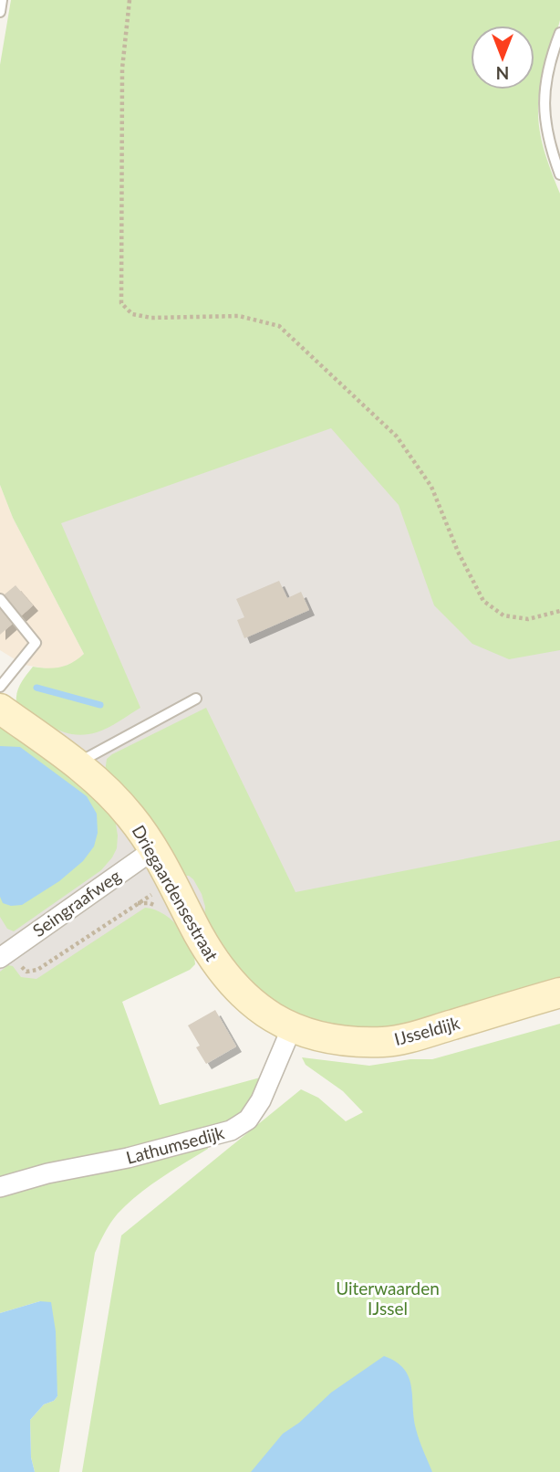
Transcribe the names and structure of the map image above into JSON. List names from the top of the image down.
{
  "streets": {
    "street": [
      "Driegaardensestraat",
      "Seingraafweg",
      "IJsseldijk",
      "Lathumsedijk"
    ]
  },
  "crossings": [
    ["Driegaardensestraat", "Seingraafweg"],
    ["Driegaardensestraat", "IJsseldijk"],
    ["Driegaardensestraat", "Lathumsedijk"],
    ["IJsseldijk", "Lathumsedijk"]
  ],
  "parks": ["Uiterwaarden IJssel"],
  "north": "bottom"
}
